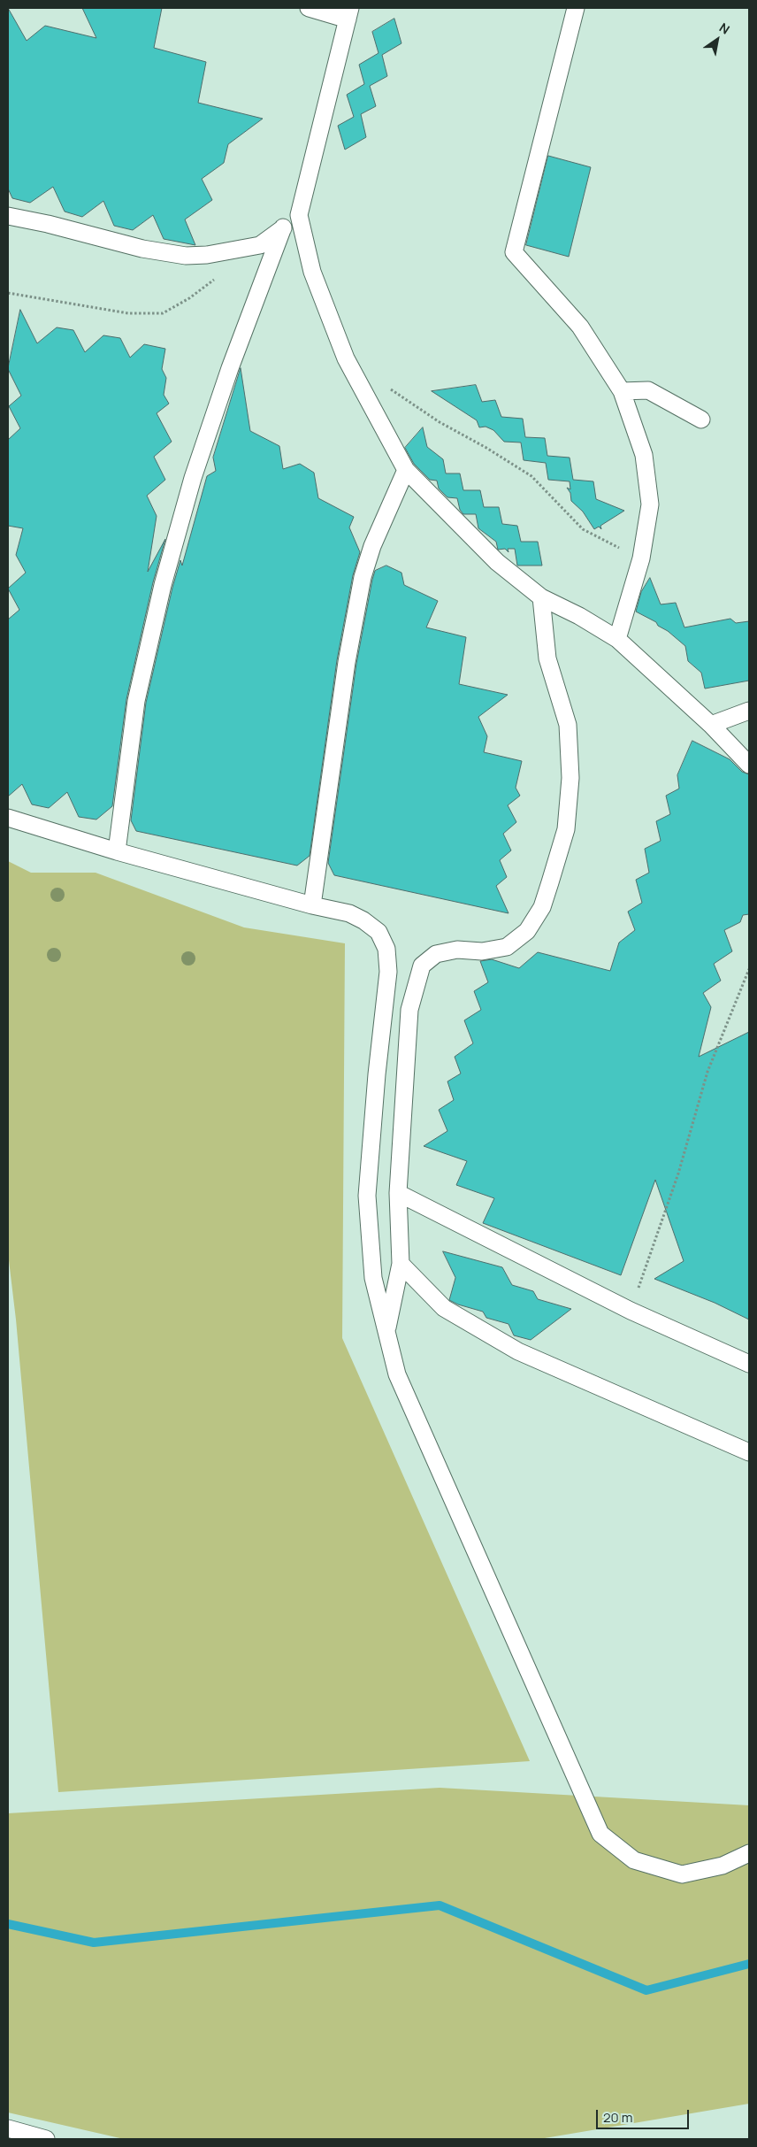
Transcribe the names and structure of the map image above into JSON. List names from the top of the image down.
{
  "scale_bar": "20 m",
  "north": "top right"
}
